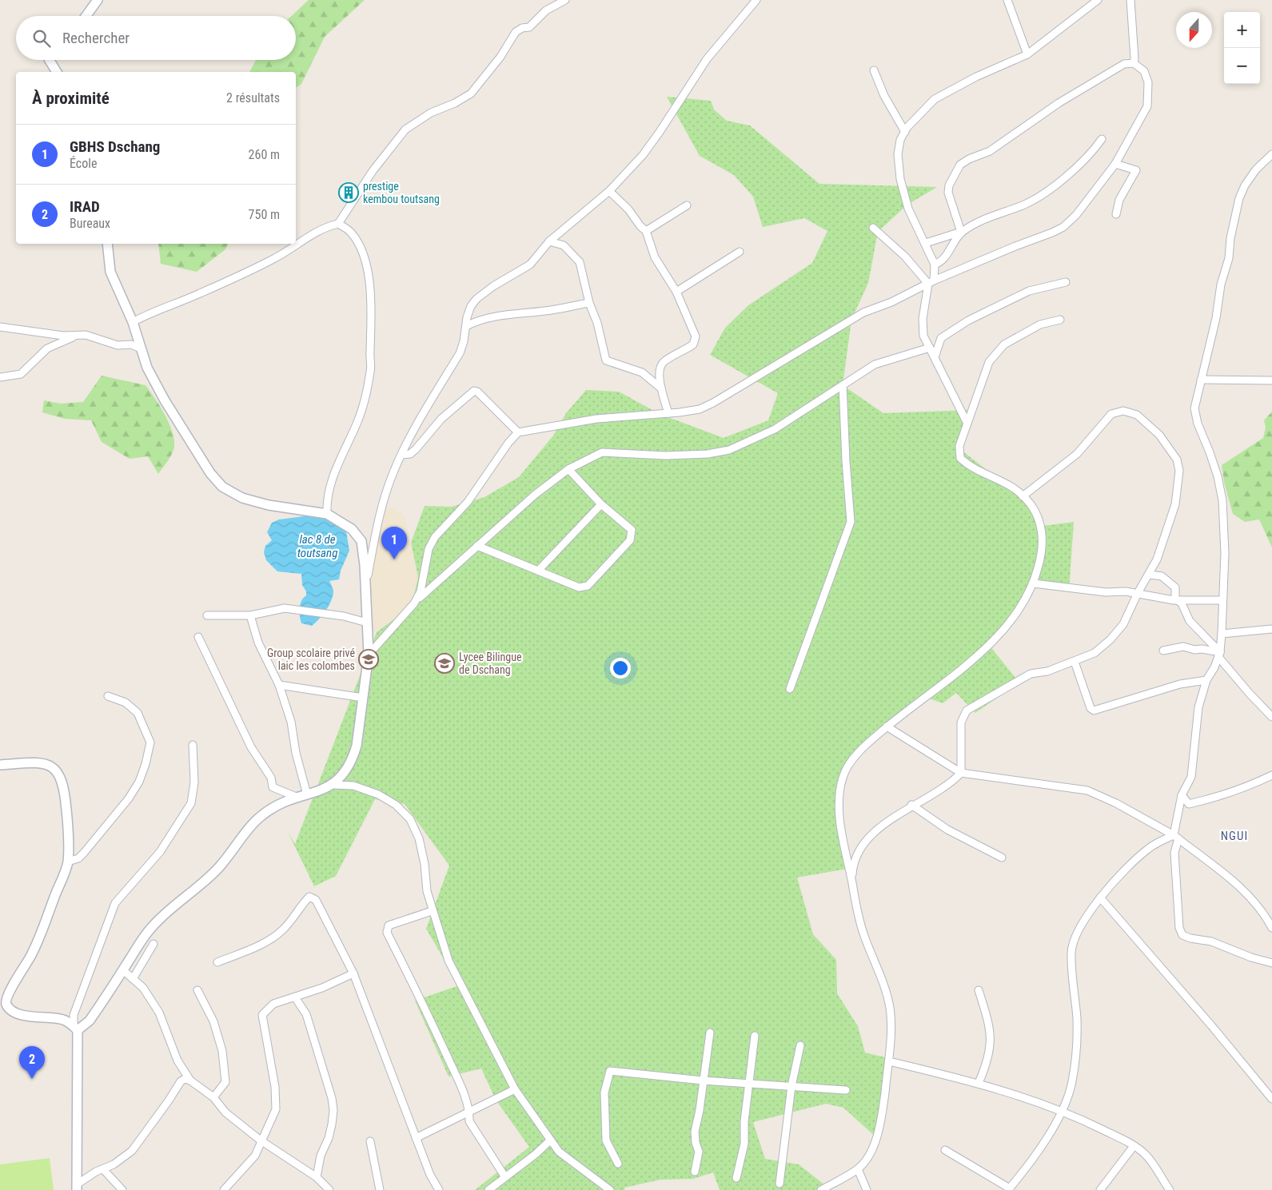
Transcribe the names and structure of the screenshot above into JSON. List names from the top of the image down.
{
  "districts": ["NGUI"],
  "water": ["lac 8 de toutsang"],
  "places": {
    "building": ["prestige kembou toutsang"],
    "school or university": ["Group scolaire privé laic les colombes", "Lycee Bilingue de Dschang"]
  },
  "north": "bottom",
  "page": {
    "map_buttons": ["+", "−"],
    "search": "Rechercher",
    "heading": ["À proximité", "2 résultats"],
    "list": [
      {
        "mark": "1",
        "name": "GBHS Dschang",
        "note": "École",
        "value": "260 m"
      },
      {
        "mark": "2",
        "name": "IRAD",
        "note": "Bureaux",
        "value": "750 m"
      }
    ],
    "pins": ["1", "2"]
  }
}
